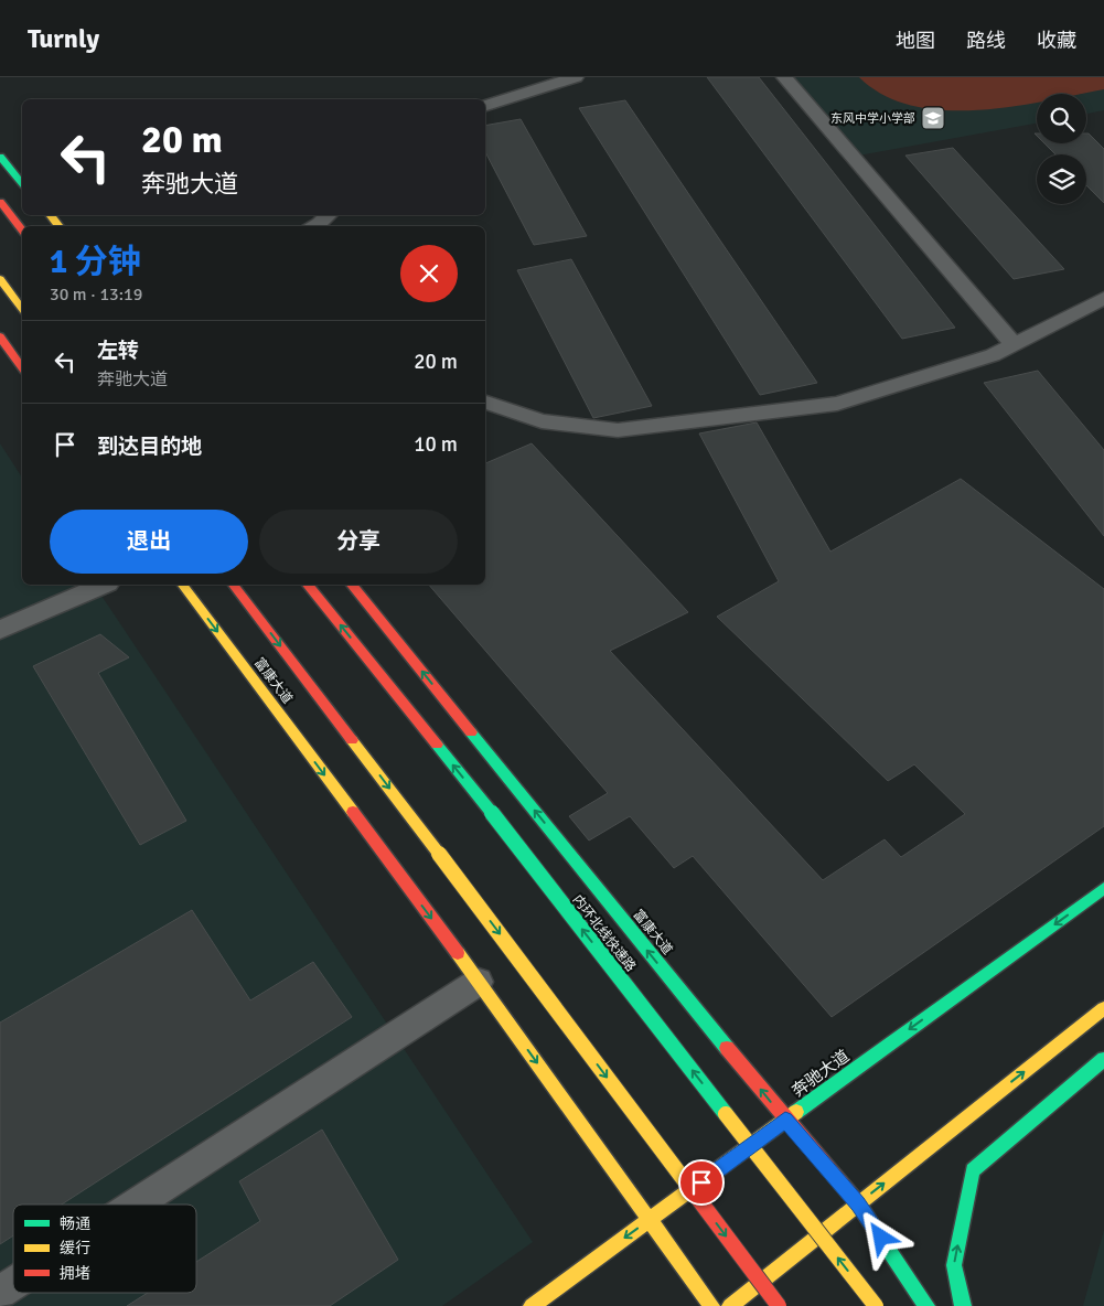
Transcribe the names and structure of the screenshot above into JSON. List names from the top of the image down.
{
  "streets": {
    "main road": ["富康大道", "内环北线快速路", "奔驰大道"]
  },
  "crossings": [
    ["富康大道", "奔驰大道"]
  ],
  "places": {
    "school or university": ["东风中学小学部"]
  },
  "legend": ["畅通", "缓行", "拥堵"],
  "page": {
    "header": "Turnly",
    "nav": ["地图", "路线", "收藏"],
    "turn": ["20 m", "奔驰大道"],
    "heading": ["1 分钟", "30 m · 13:19"],
    "list": [
      {
        "name": "左转",
        "note": "奔驰大道",
        "value": "20 m"
      },
      {
        "name": "到达目的地",
        "value": "10 m"
      }
    ],
    "buttons": ["退出", "分享"]
  }
}
